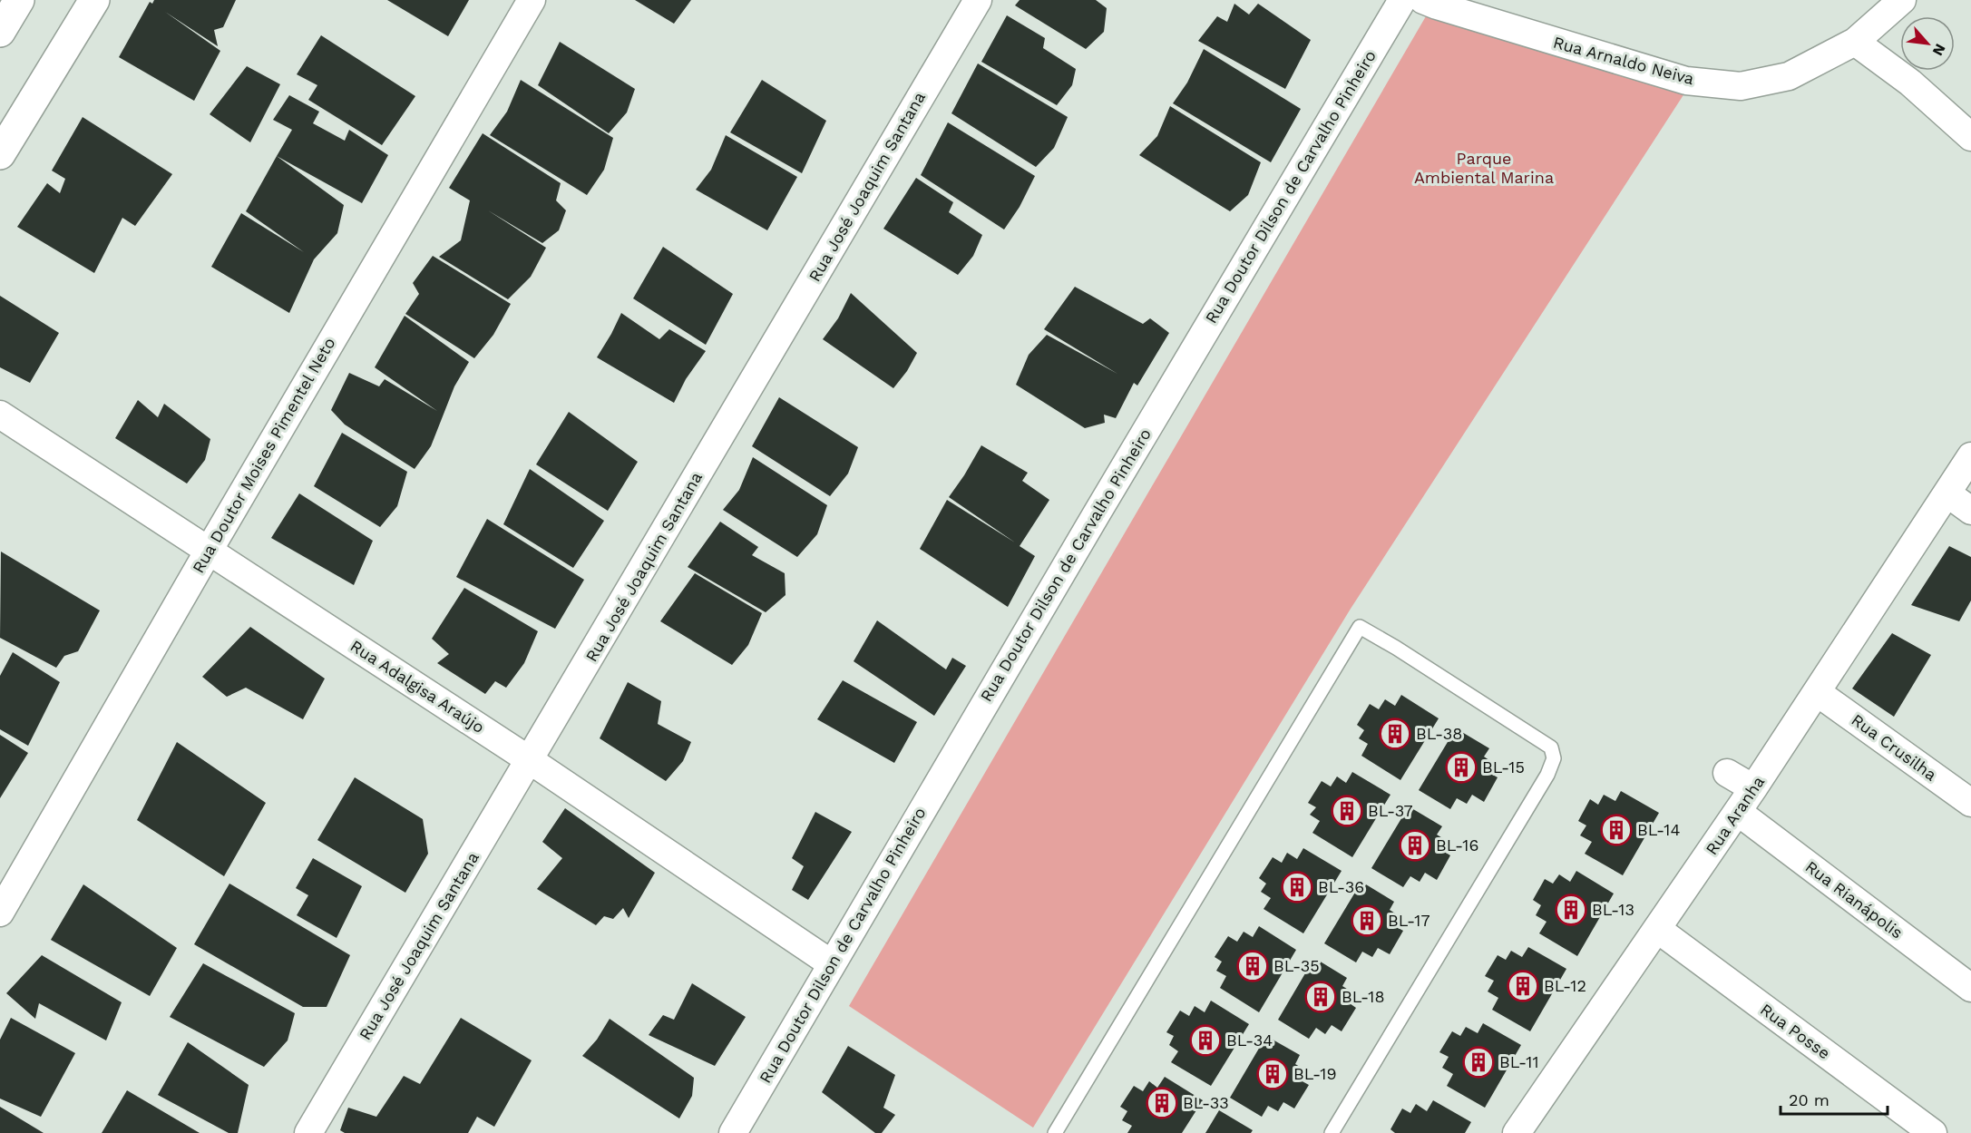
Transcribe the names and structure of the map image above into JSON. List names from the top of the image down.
{
  "streets": {
    "street": [
      "Rua Arnaldo Neiva",
      "Rua José Joaquim Santana",
      "Rua Doutor Dilson de Carvalho Pinheiro",
      "Rua Doutor Moises Pimentel Neto",
      "Rua Adalgisa Araújo",
      "Rua Crusilha",
      "Rua Aranha",
      "Rua Rianápolis",
      "Rua Posse"
    ]
  },
  "crossings": [
    ["Rua José Joaquim Santana", "Rua Adalgisa Araújo"],
    ["Rua Doutor Dilson de Carvalho Pinheiro", "Rua Adalgisa Araújo"],
    ["Rua Doutor Moises Pimentel Neto", "Rua Adalgisa Araújo"],
    ["Rua Crusilha", "Rua Aranha"],
    ["Rua Aranha", "Rua Rianápolis"],
    ["Rua Aranha", "Rua Posse"]
  ],
  "parks": ["Parque Ambiental Marina"],
  "places": {
    "building": [
      "BL-38",
      "BL-15",
      "BL-37",
      "BL-14",
      "BL-16",
      "BL-36",
      "BL-13",
      "BL-17",
      "BL-35",
      "BL-12",
      "BL-18",
      "BL-34",
      "BL-11",
      "BL-19",
      "BL-33"
    ]
  },
  "scale_bar": "20 m",
  "north": "bottom right"
}
